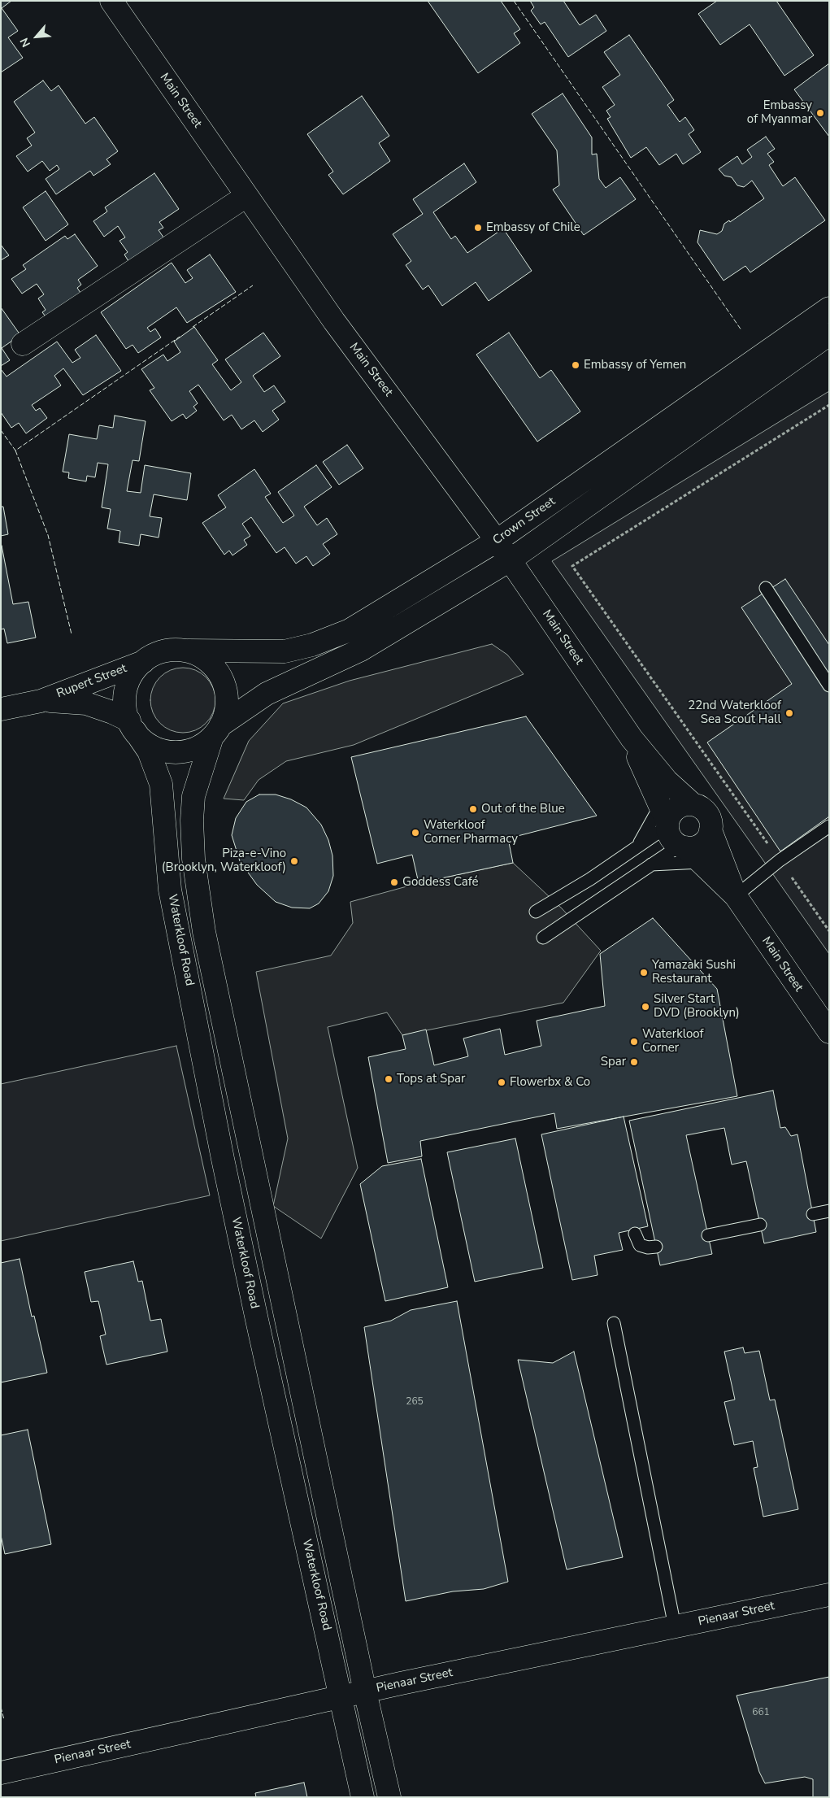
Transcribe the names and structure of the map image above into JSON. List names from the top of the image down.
{
  "streets": {
    "street": [
      "Main Street",
      "Crown Street",
      "Rupert Street",
      "Waterkloof Road",
      "Pienaar Street"
    ]
  },
  "crossings": [
    ["Main Street", "Crown Street"],
    ["Crown Street", "Rupert Street"],
    ["Crown Street", "Waterkloof Road"],
    ["Rupert Street", "Waterkloof Road"],
    ["Waterkloof Road", "Pienaar Street"]
  ],
  "places": [
    "Embassy of Myanmar",
    "Embassy of Chile",
    "Embassy of Yemen",
    "22nd Waterkloof Sea Scout Hall",
    "Out of the Blue",
    "Waterkloof Corner Pharmacy",
    "Piza-e-Vino (Brooklyn, Waterkloof)",
    "Goddess Café",
    "Yamazaki Sushi Restaurant",
    "Silver Start DVD (Brooklyn)",
    "Waterkloof Corner",
    "Spar",
    "Tops at Spar",
    "Flowerbx & Co"
  ],
  "house_numbers": ["265", "661"],
  "north": "bottom left"
}
